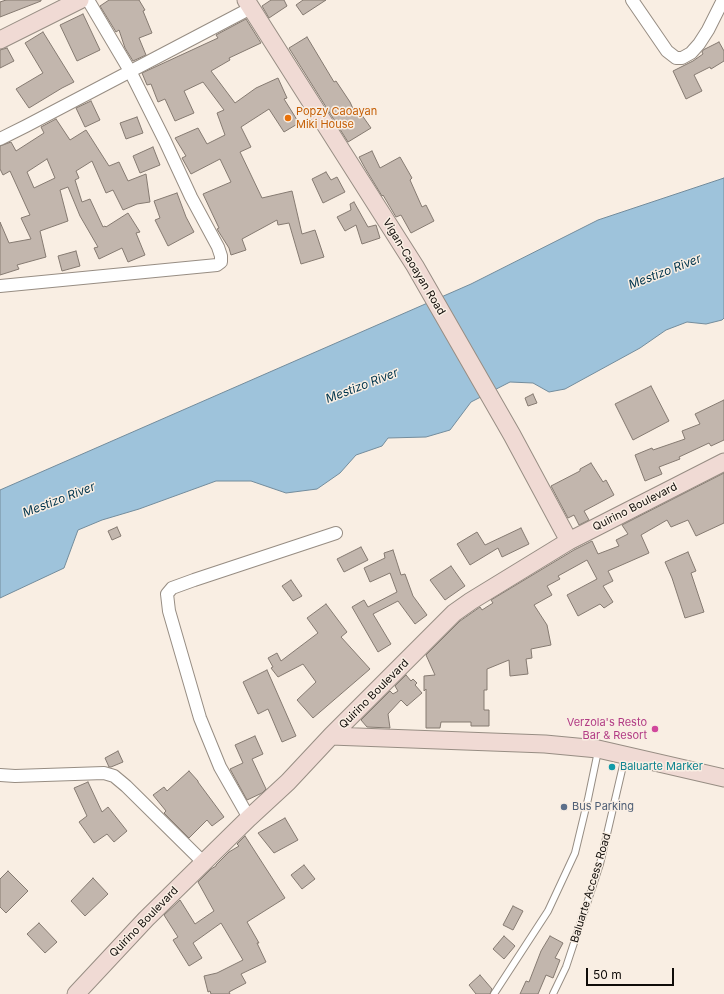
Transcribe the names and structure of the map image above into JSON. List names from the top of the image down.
{
  "streets": {
    "main road": ["Vigan-Caoayan Road", "Quirino Boulevard"],
    "lane": ["Baluarte Access Road"]
  },
  "crossings": [
    ["Vigan-Caoayan Road", "Quirino Boulevard"]
  ],
  "water": ["Mestizo River"],
  "places": [
    "Popzy Caoayan Miki House",
    "Verzola's Resto Bar & Resort",
    "Baluarte Marker",
    "Bus Parking"
  ],
  "scale_bar": "50 m"
}
